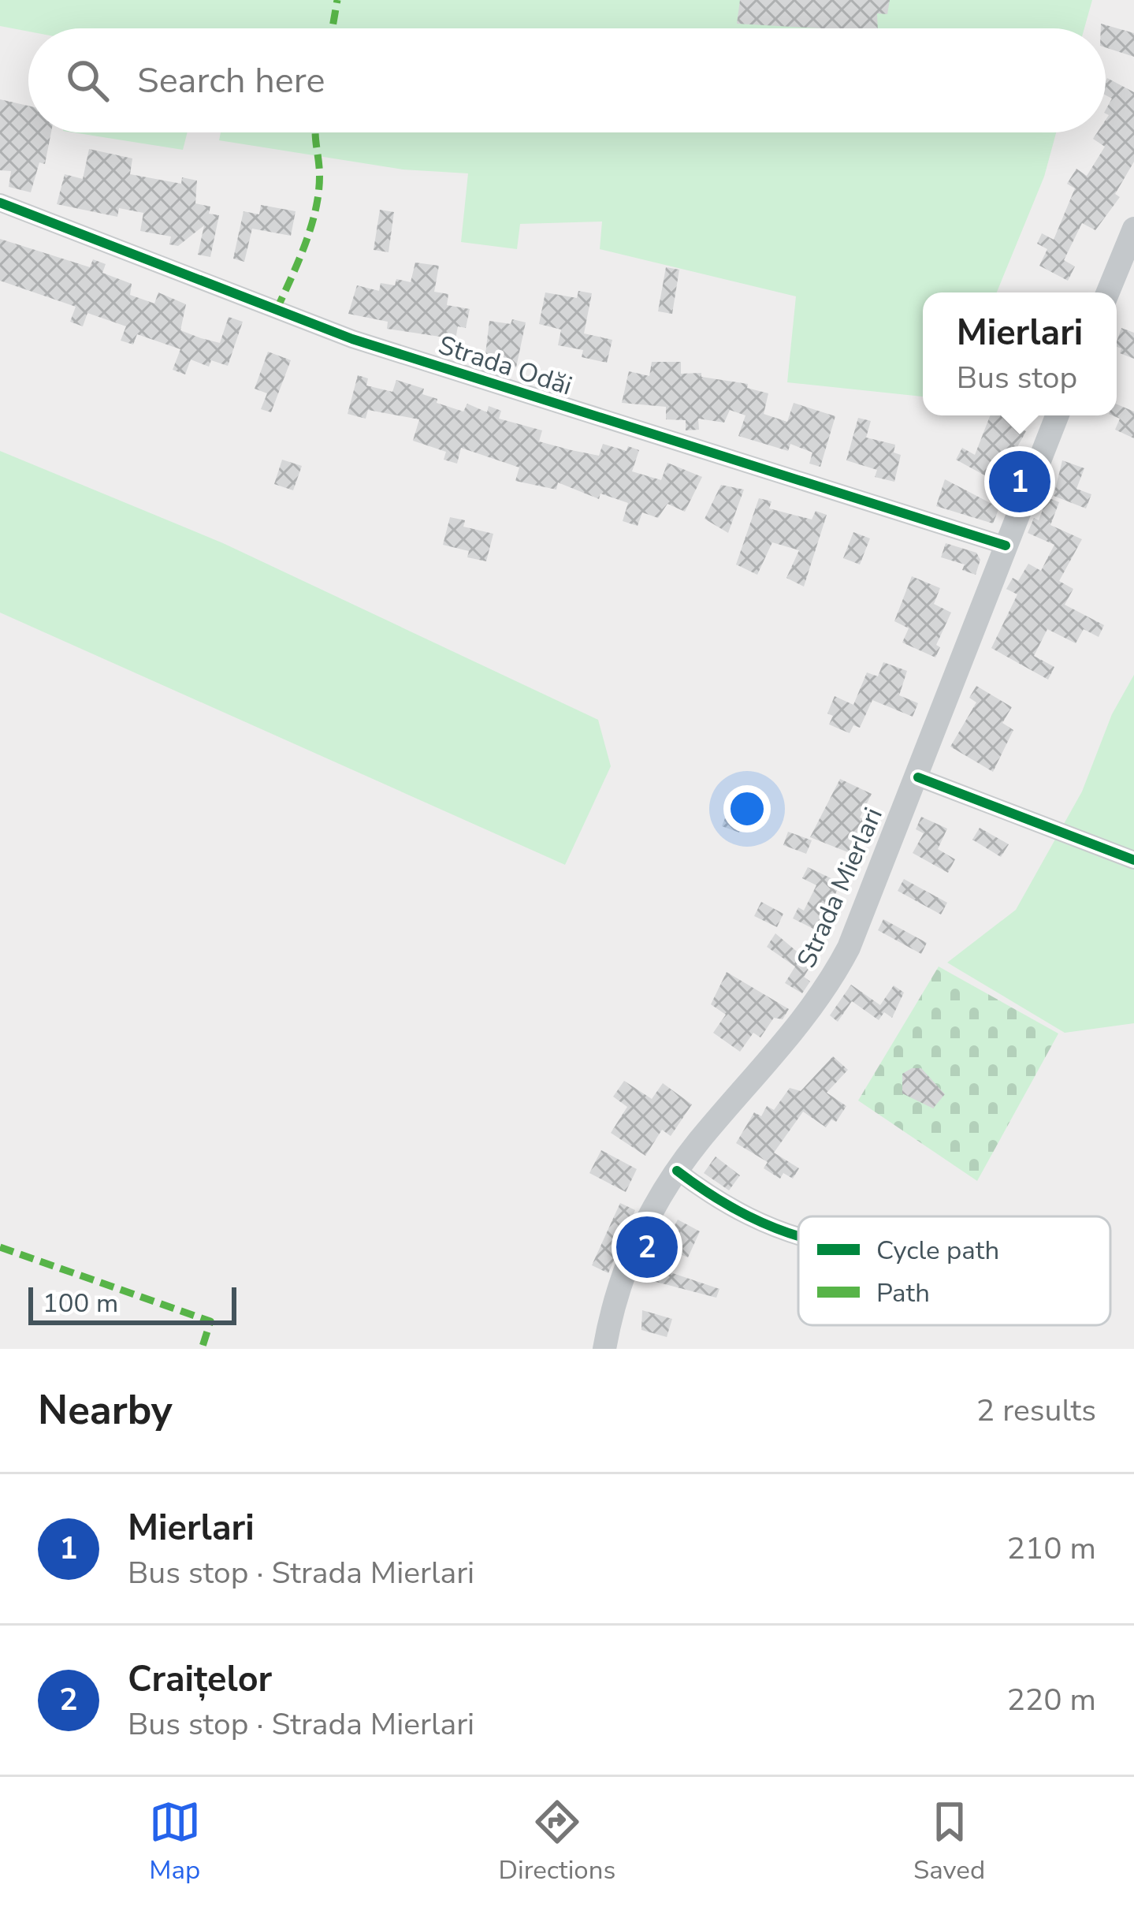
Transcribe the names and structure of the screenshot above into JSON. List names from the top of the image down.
{
  "streets": {
    "main road": ["Strada Mierlari"],
    "street": ["Strada Odăi"]
  },
  "crossings": [
    ["Strada Odăi", "Strada Mierlari"]
  ],
  "legend": ["Cycle path", "Path"],
  "scale_bar": "100 m",
  "page": {
    "search": "Search here",
    "popup": ["Mierlari", "Bus stop"],
    "pins": ["1", "2"],
    "scale": "100 m",
    "heading": ["Nearby", "2 results"],
    "list": [
      {
        "mark": "1",
        "name": "Mierlari",
        "note": "Bus stop · Strada Mierlari",
        "value": "210 m"
      },
      {
        "mark": "2",
        "name": "Craițelor",
        "note": "Bus stop · Strada Mierlari",
        "value": "220 m"
      }
    ],
    "nav": ["Map", "Directions", "Saved"]
  }
}
